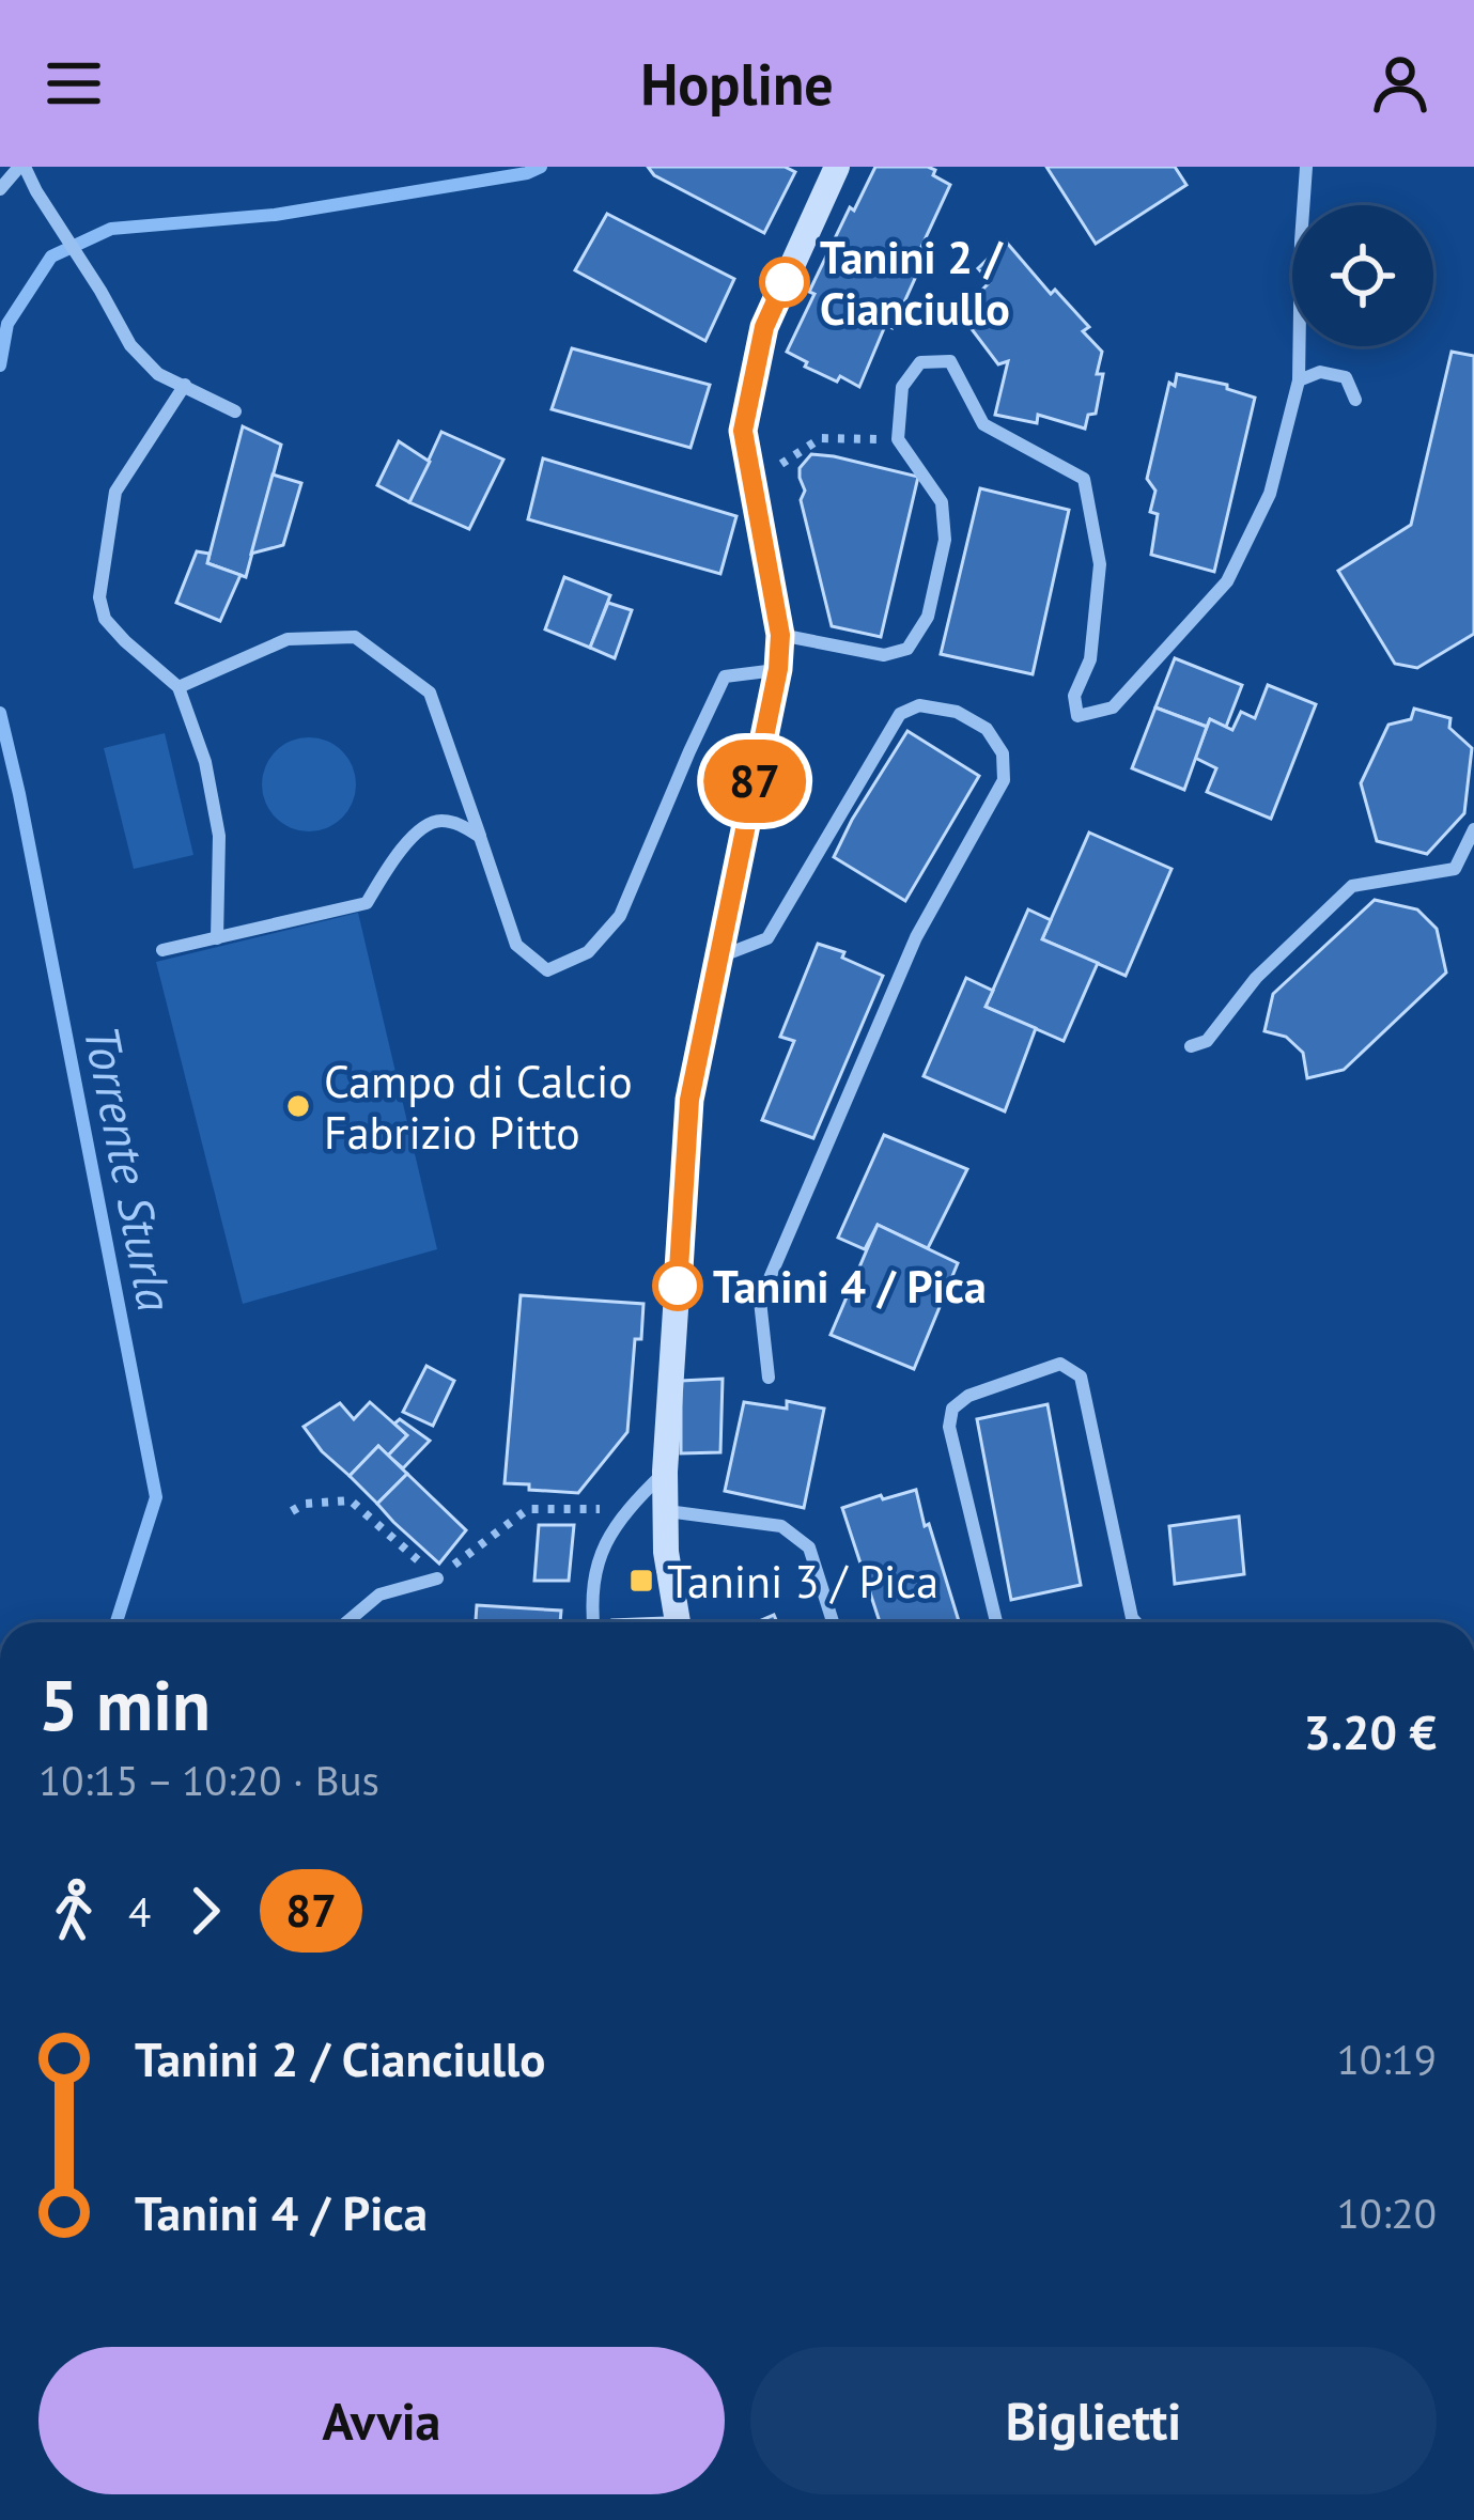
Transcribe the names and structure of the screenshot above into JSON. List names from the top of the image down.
{
  "water": ["Torrente Sturla"],
  "places": {
    "other": ["Tanini 2 / Cianciullo", "Campo di Calcio Fabrizio Pitto", "Tanini 4 / Pica"],
    "transit": ["Tanini 3 / Pica"]
  },
  "lines": ["bus line 87"],
  "page": {
    "header": "Hopline",
    "on_map": "87",
    "heading": ["5 min", "10:15 – 10:20 · Bus", "3.20 €"],
    "legs": ["4", "87"],
    "list": [
      {
        "name": "Tanini 2 / Cianciullo",
        "value": "10:19"
      },
      {
        "name": "Tanini 4 / Pica",
        "value": "10:20"
      }
    ],
    "buttons": ["Avvia", "Biglietti"]
  }
}
